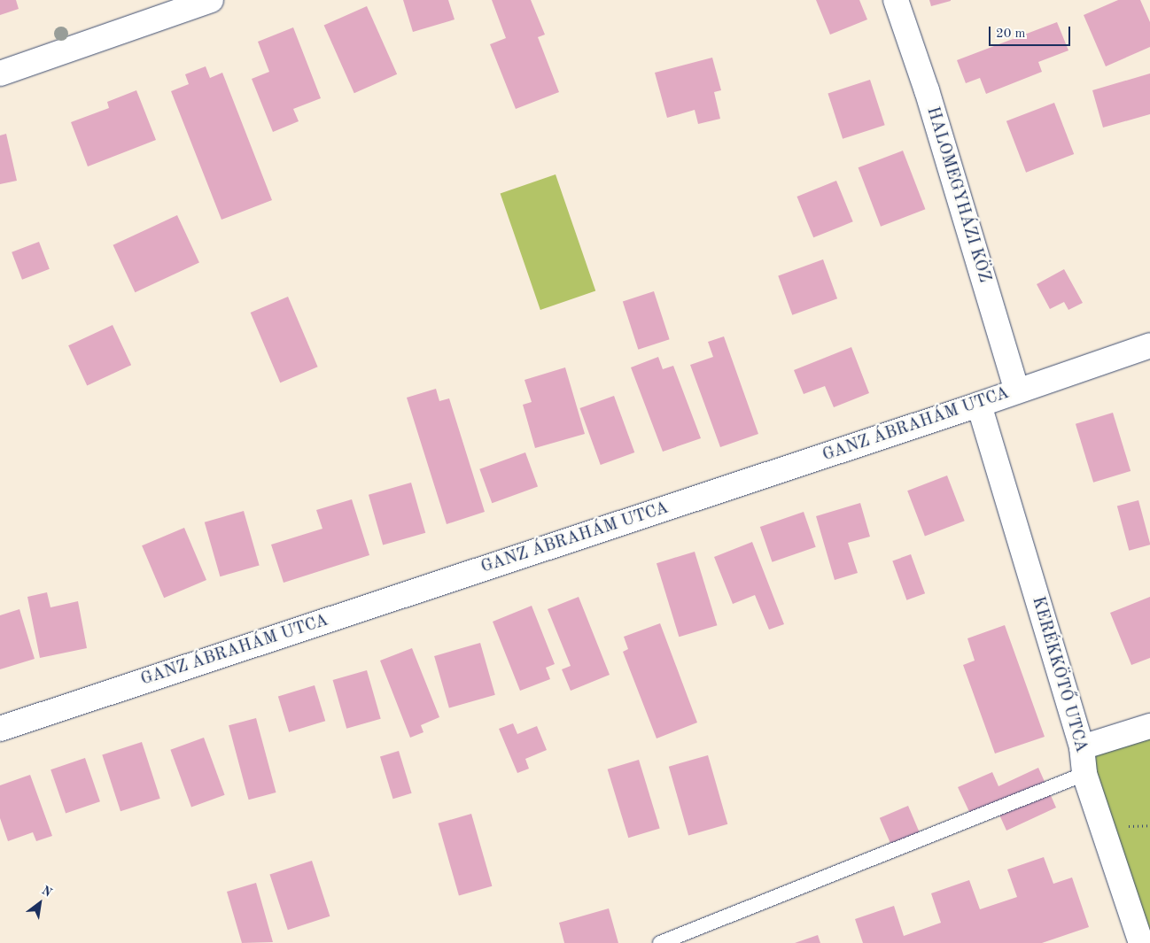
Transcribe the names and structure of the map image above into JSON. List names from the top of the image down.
{
  "streets": {
    "street": ["HALOMEGYHÁZI KÖZ", "GANZ ÁBRAHÁM UTCA", "KERÉKKÖTŐ UTCA"]
  },
  "crossings": [
    ["HALOMEGYHÁZI KÖZ", "GANZ ÁBRAHÁM UTCA"],
    ["GANZ ÁBRAHÁM UTCA", "KERÉKKÖTŐ UTCA"]
  ],
  "scale_bar": "20 m",
  "north": "top right"
}
